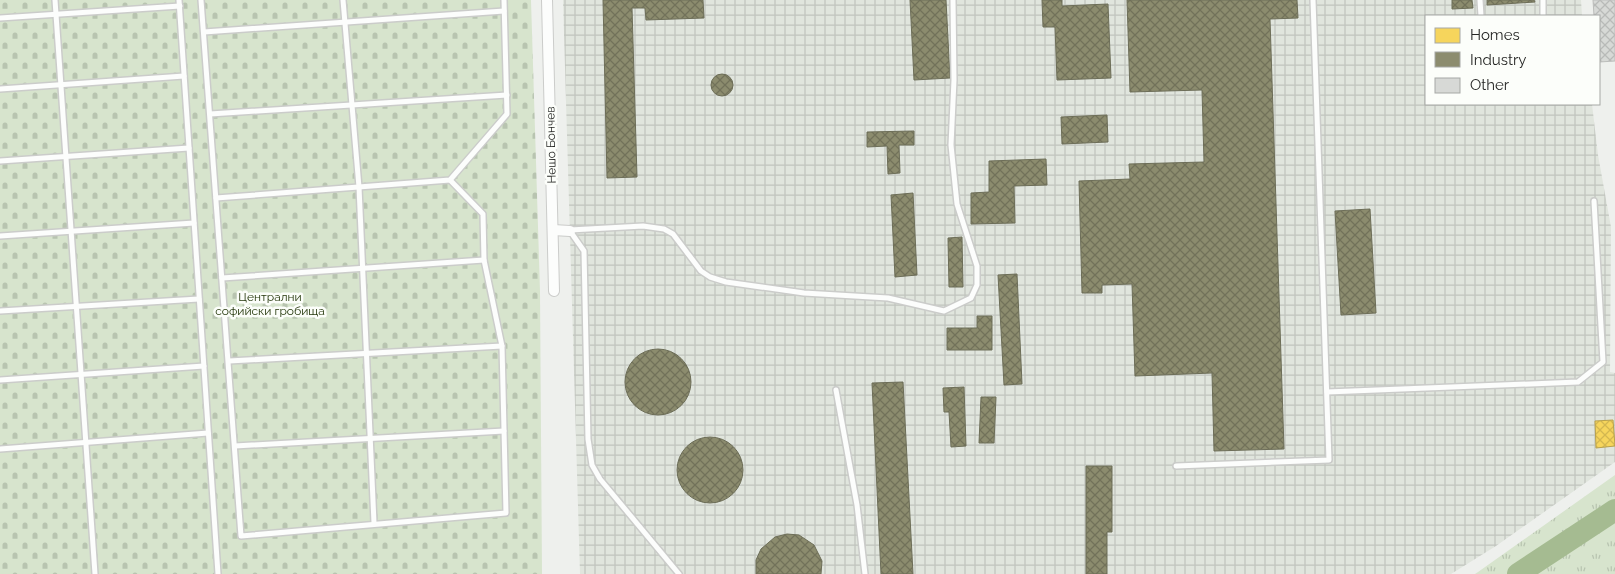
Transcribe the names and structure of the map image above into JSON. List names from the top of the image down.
{
  "streets": {
    "street": ["Нешо Бончев"]
  },
  "parks": ["Централни софийски гробища"],
  "legend": ["Homes", "Industry", "Other"]
}
